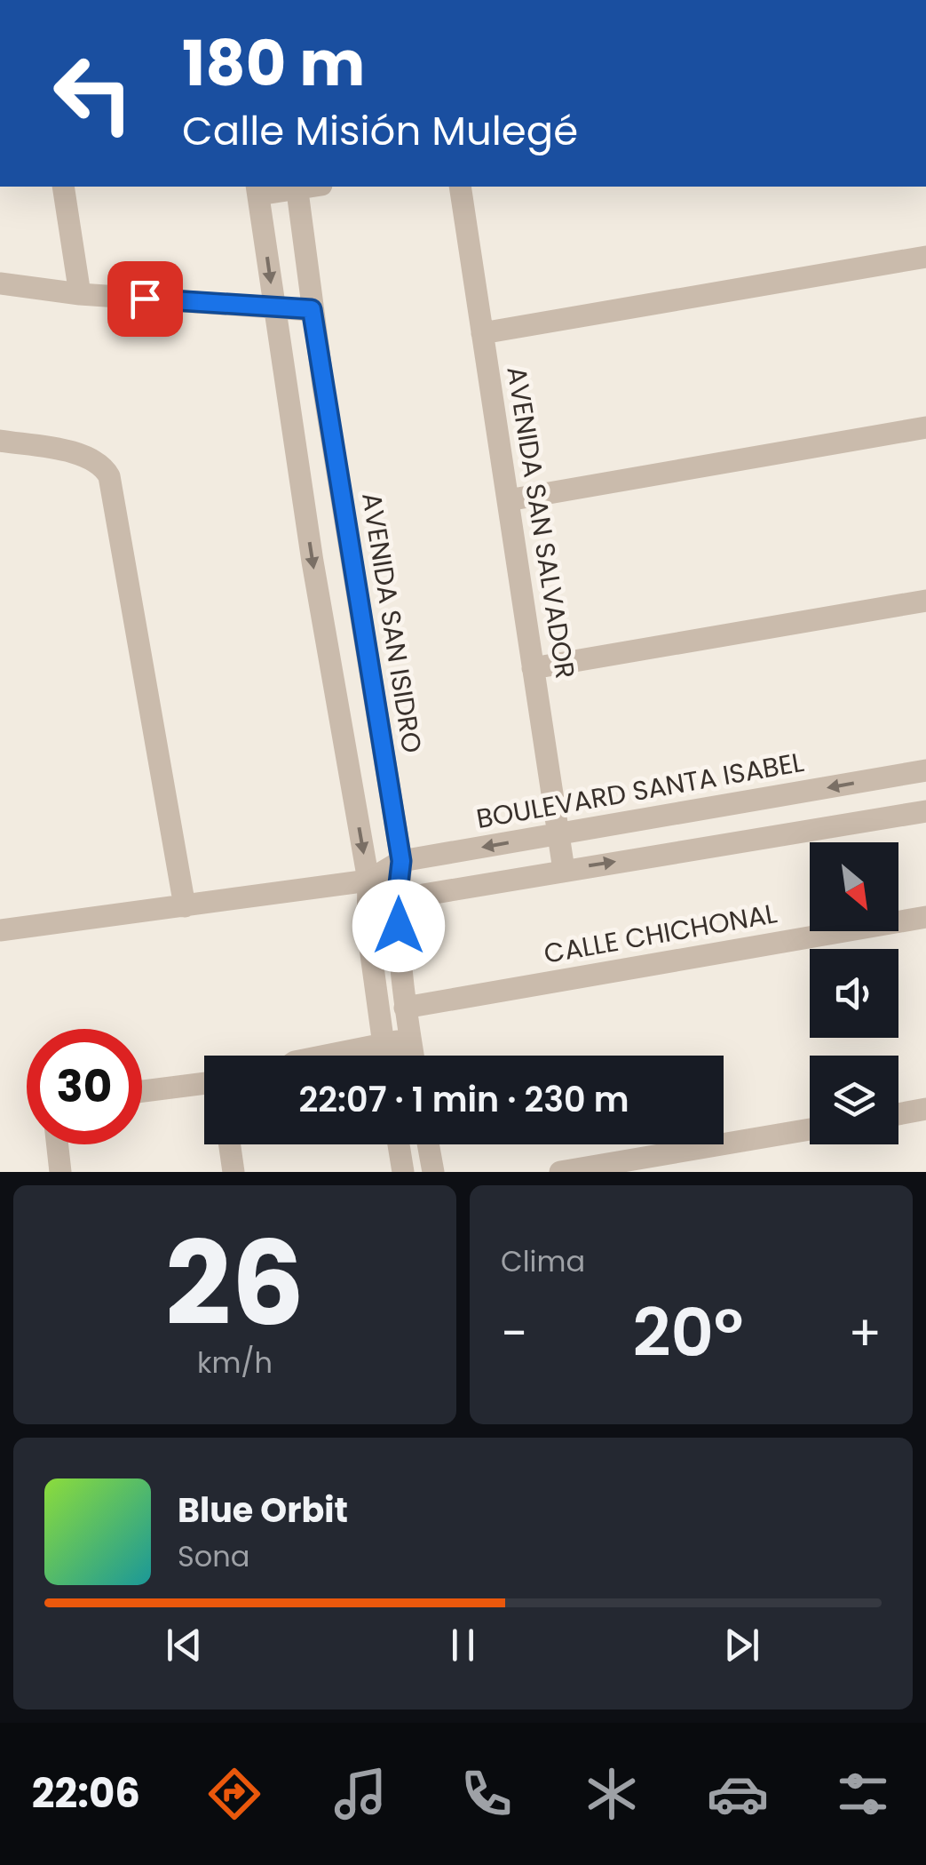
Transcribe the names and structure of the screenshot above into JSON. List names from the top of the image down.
{
  "streets": {
    "street": [
      "AVENIDA SAN SALVADOR",
      "AVENIDA SAN ISIDRO",
      "BOULEVARD SANTA ISABEL",
      "CALLE CHICHONAL"
    ]
  },
  "crossings": [
    ["AVENIDA SAN SALVADOR", "BOULEVARD SANTA ISABEL"],
    ["AVENIDA SAN ISIDRO", "BOULEVARD SANTA ISABEL"],
    ["AVENIDA SAN ISIDRO", "CALLE CHICHONAL"]
  ],
  "north": "bottom right",
  "page": {
    "turn": ["180 m", "Calle Misión Mulegé"],
    "limit": "30",
    "trip": "22:07 · 1 min · 230 m",
    "tile": [
      ["26", "km/h"],
      "Clima"
    ],
    "heat": ["−", "20°", "+"],
    "song": ["Blue Orbit", "Sona"],
    "tabs": "22:06"
  }
}
